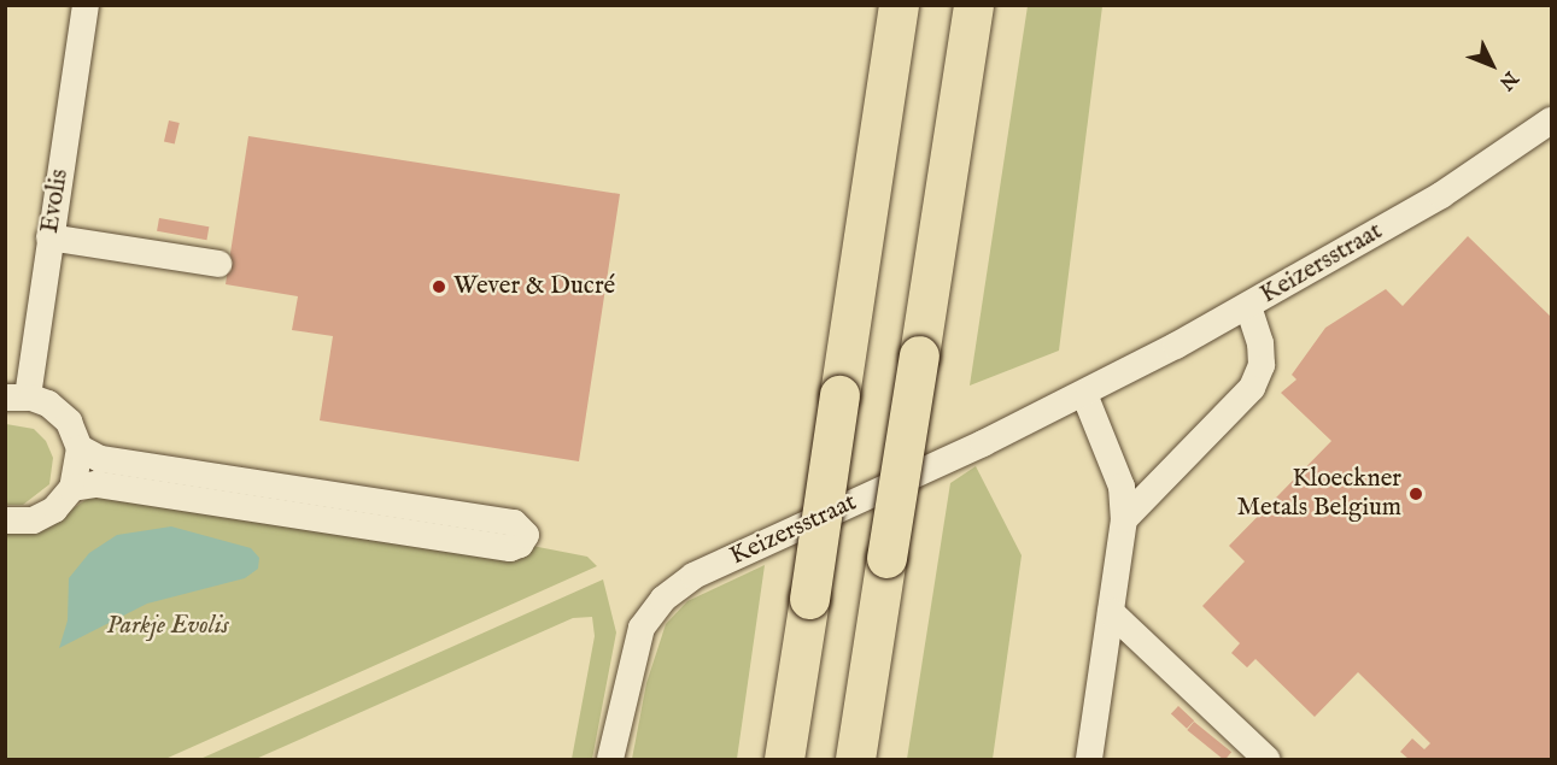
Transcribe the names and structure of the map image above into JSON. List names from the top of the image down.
{
  "streets": {
    "street": ["Evolis", "Keizersstraat"]
  },
  "parks": ["Parkje Evolis"],
  "places": ["Wever & Ducré", "Kloeckner Metals Belgium"],
  "north": "bottom right"
}
